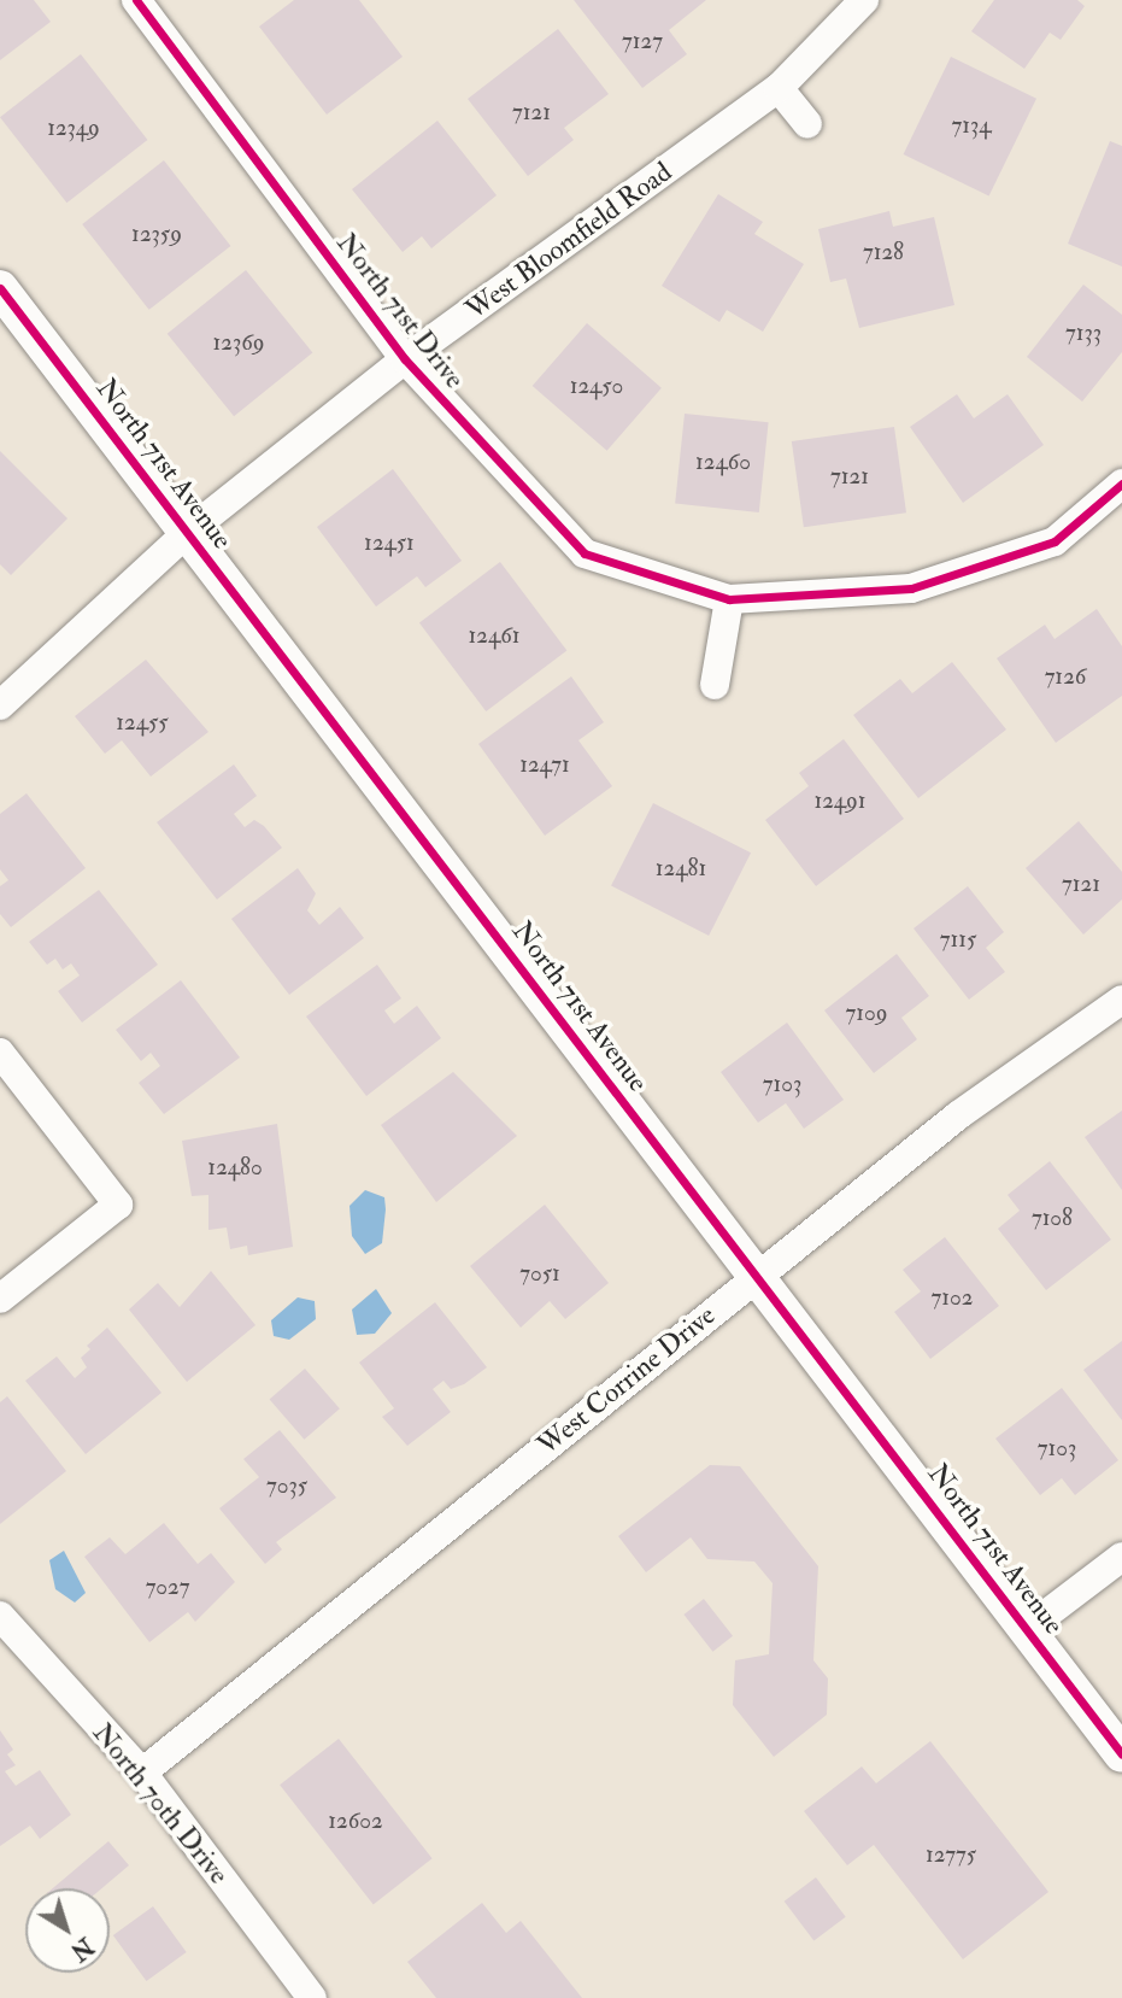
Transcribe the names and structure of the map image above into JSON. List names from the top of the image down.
{
  "streets": {
    "street": [
      "West Bloomfield Road",
      "North 71st Drive",
      "North 71st Avenue",
      "West Corrine Drive",
      "North 70th Drive"
    ]
  },
  "crossings": [
    ["West Bloomfield Road", "North 71st Drive"],
    ["West Bloomfield Road", "North 71st Avenue"],
    ["North 71st Avenue", "West Corrine Drive"],
    ["West Corrine Drive", "North 70th Drive"]
  ],
  "house_numbers": [
    "7127",
    "7121",
    "7134",
    "12349",
    "12359",
    "7128",
    "7133",
    "12369",
    "12450",
    "12460",
    "7121",
    "12451",
    "12461",
    "7126",
    "12455",
    "12471",
    "12491",
    "12481",
    "7121",
    "7115",
    "7109",
    "7103",
    "12480",
    "7108",
    "7051",
    "7102",
    "7103",
    "7035",
    "7027",
    "12602",
    "12775"
  ],
  "north": "bottom right"
}
